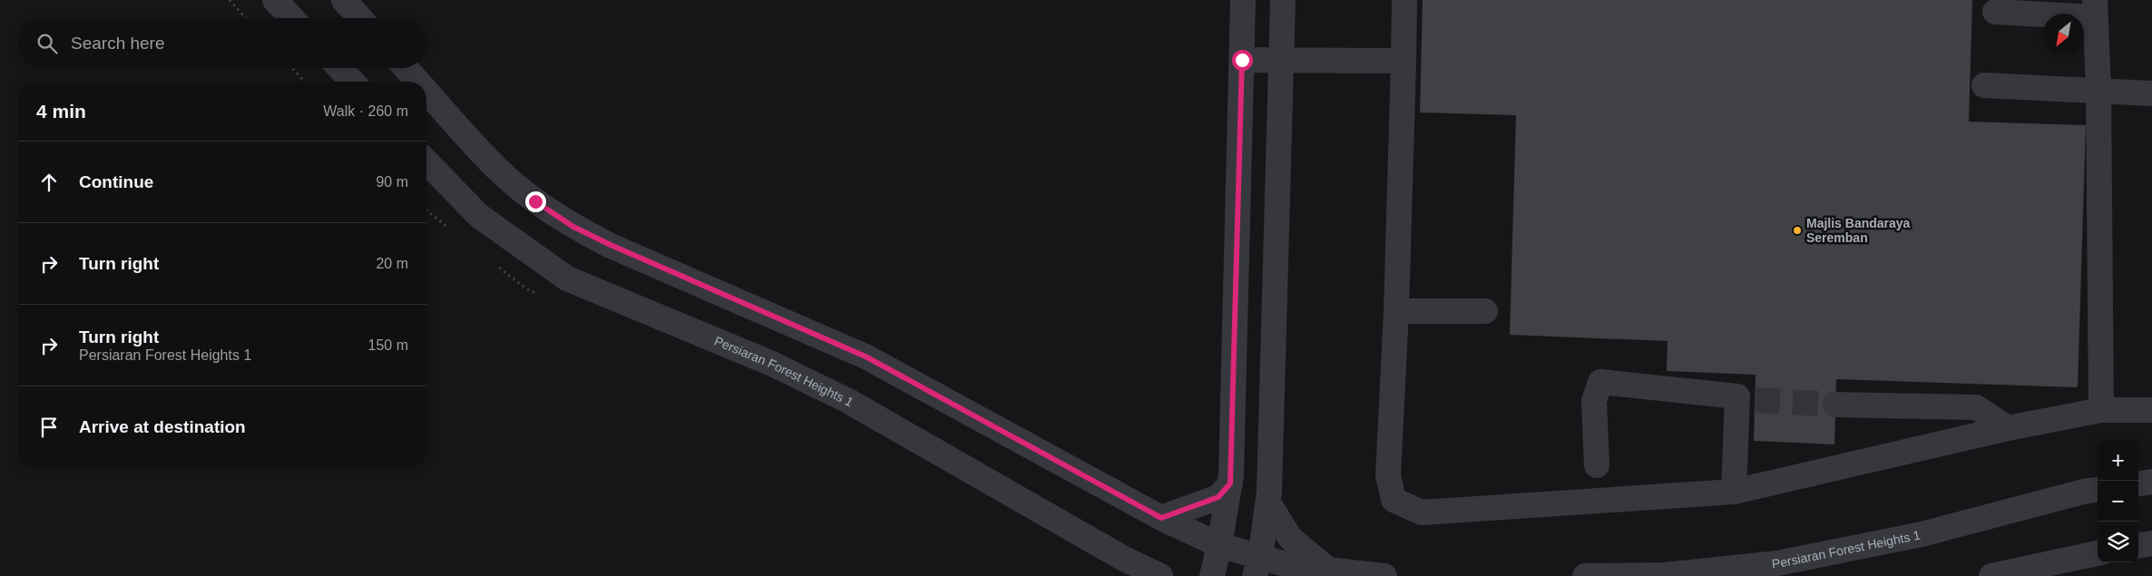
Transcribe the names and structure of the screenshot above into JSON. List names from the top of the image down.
{
  "streets": {
    "street": ["Persiaran Forest Heights 1"]
  },
  "places": ["Majlis Bandaraya Seremban"],
  "north": "bottom left",
  "page": {
    "search": "Search here",
    "heading": ["4 min", "Walk · 260 m"],
    "list": [
      ["Continue", "90 m"],
      ["Turn right", "20 m"],
      ["Turn right", "Persiaran Forest Heights 1", "150 m"],
      "Arrive at destination"
    ],
    "map_buttons": ["+", "−"]
  }
}
